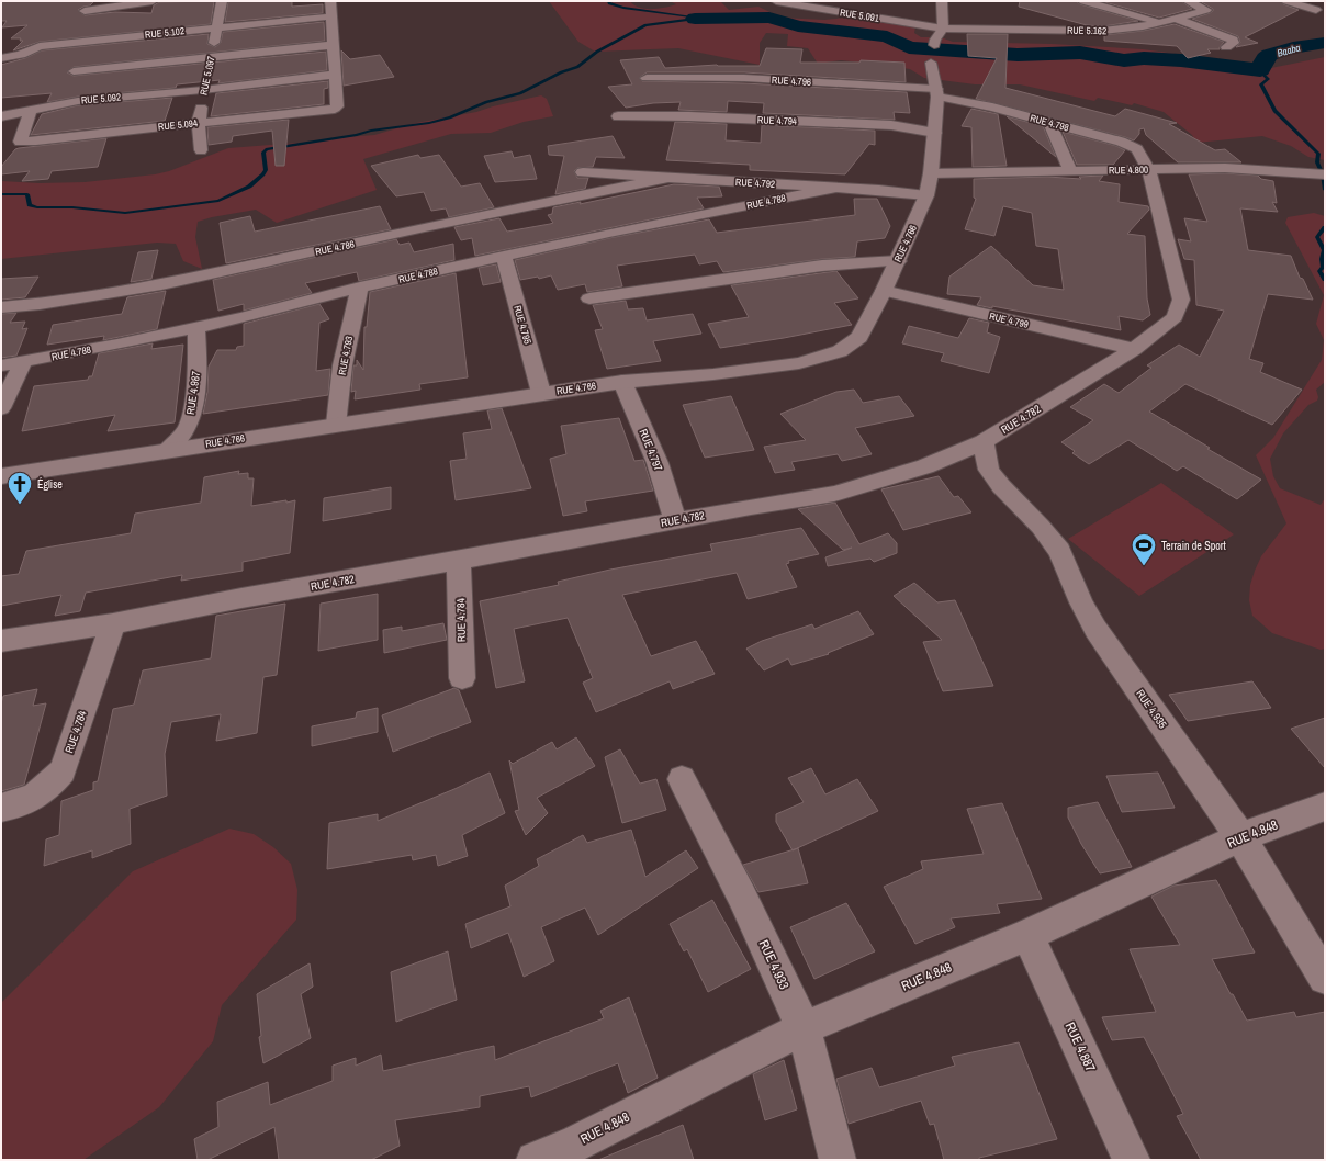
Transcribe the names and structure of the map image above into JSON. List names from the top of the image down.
{
  "streets": {
    "street": [
      "RUE 5.091",
      "RUE 5.162",
      "RUE 5.102",
      "RUE 5.097",
      "RUE 4.796",
      "RUE 5.092",
      "RUE 4.794",
      "RUE 4.798",
      "RUE 5.094",
      "RUE 4.800",
      "RUE 4.792",
      "RUE 4.788",
      "RUE 4.766",
      "RUE 4.786",
      "RUE 4.799",
      "RUE 4.795",
      "RUE 4.793",
      "RUE 4.987",
      "RUE 4.782",
      "RUE 4.797",
      "RUE 4.784",
      "RUE 4.935",
      "RUE 4.848",
      "RUE 4.933",
      "RUE 4.887"
    ]
  },
  "crossings": [
    ["RUE 5.091", "RUE 5.162"],
    ["RUE 5.091", "RUE 4.766"],
    ["RUE 5.162", "RUE 4.766"],
    ["RUE 5.102", "RUE 5.097"],
    ["RUE 5.097", "RUE 5.092"],
    ["RUE 5.097", "RUE 5.094"],
    ["RUE 4.796", "RUE 4.798"],
    ["RUE 4.796", "RUE 4.766"],
    ["RUE 5.092", "RUE 5.094"],
    ["RUE 4.794", "RUE 4.766"],
    ["RUE 4.798", "RUE 4.800"],
    ["RUE 4.798", "RUE 4.766"],
    ["RUE 4.798", "RUE 4.782"],
    ["RUE 4.800", "RUE 4.766"],
    ["RUE 4.800", "RUE 4.782"],
    ["RUE 4.792", "RUE 4.788"],
    ["RUE 4.792", "RUE 4.766"],
    ["RUE 4.792", "RUE 4.786"],
    ["RUE 4.788", "RUE 4.795"],
    ["RUE 4.788", "RUE 4.793"],
    ["RUE 4.788", "RUE 4.987"],
    ["RUE 4.766", "RUE 4.799"],
    ["RUE 4.766", "RUE 4.795"],
    ["RUE 4.766", "RUE 4.793"],
    ["RUE 4.766", "RUE 4.987"],
    ["RUE 4.766", "RUE 4.797"],
    ["RUE 4.799", "RUE 4.782"],
    ["RUE 4.782", "RUE 4.797"],
    ["RUE 4.782", "RUE 4.784"],
    ["RUE 4.782", "RUE 4.935"],
    ["RUE 4.935", "RUE 4.848"],
    ["RUE 4.848", "RUE 4.933"],
    ["RUE 4.848", "RUE 4.887"]
  ],
  "water": ["Baaba"],
  "places": {
    "church": ["Église"],
    "sports": ["Terrain de Sport"]
  }
}
